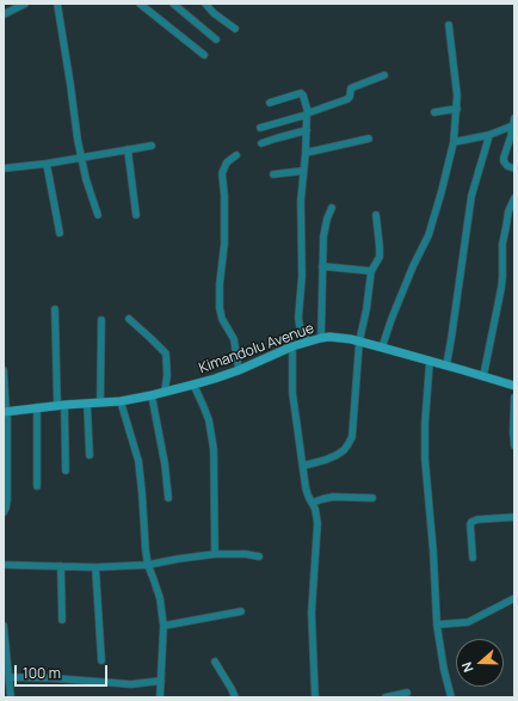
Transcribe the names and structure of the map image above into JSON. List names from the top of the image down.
{
  "streets": {
    "street": ["Kimandolu Avenue"]
  },
  "scale_bar": "100 m",
  "north": "left"
}
